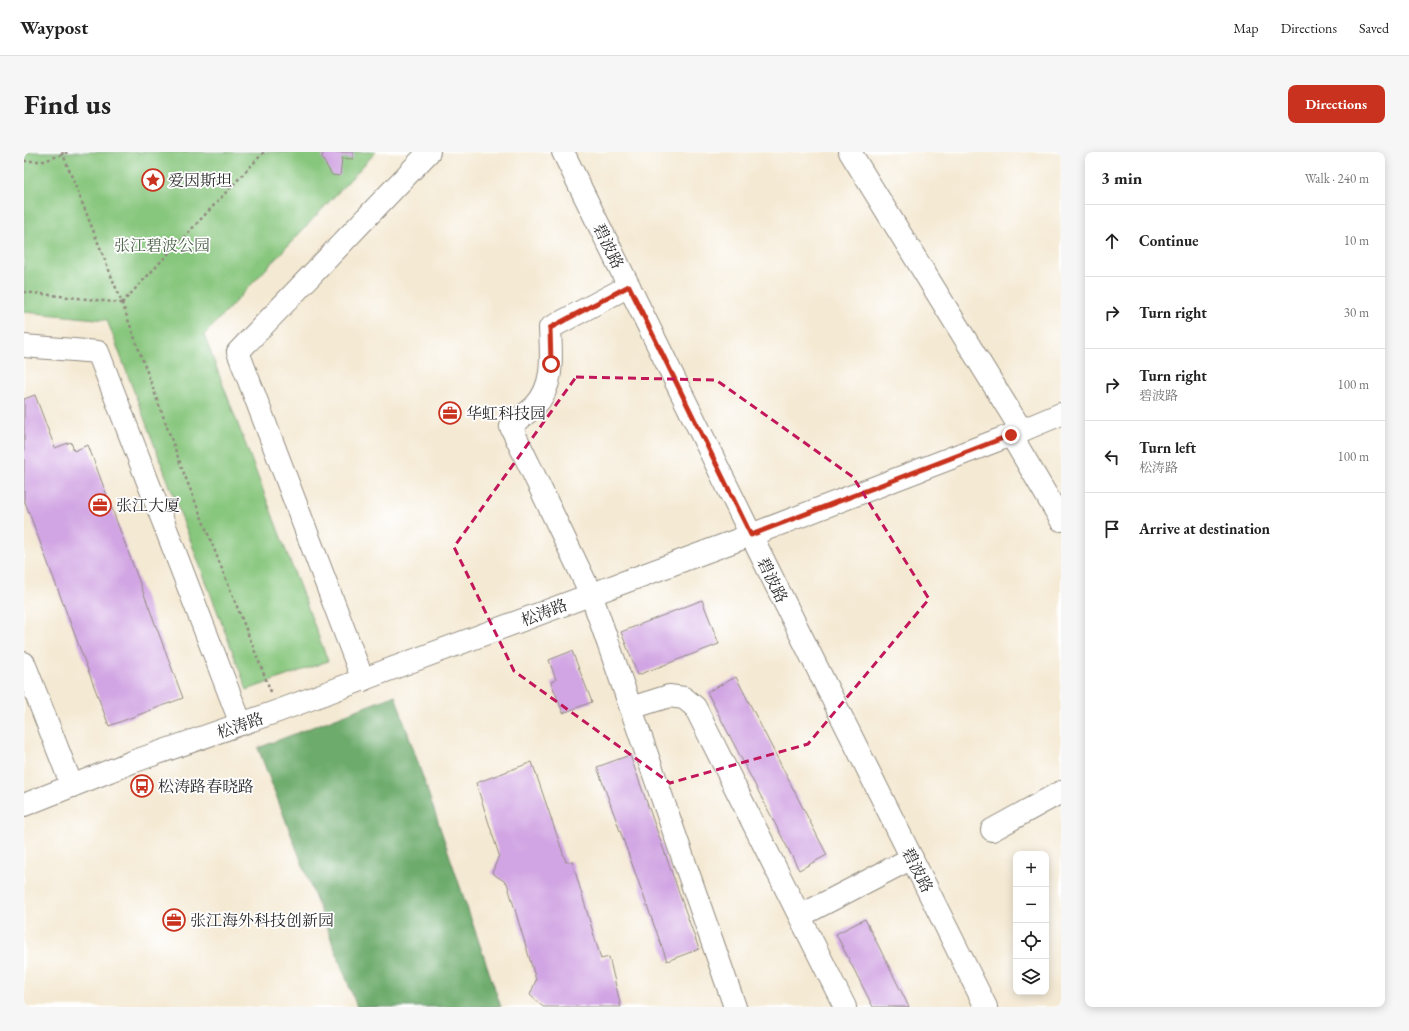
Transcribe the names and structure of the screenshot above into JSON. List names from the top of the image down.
{
  "streets": {
    "street": ["碧波路", "松涛路"]
  },
  "crossings": [
    ["碧波路", "松涛路"]
  ],
  "parks": ["张江碧波公园"],
  "places": {
    "place": ["爱因斯坦"],
    "office": ["华虹科技园", "张江大厦", "张江海外科技创新园"],
    "bus stop": ["松涛路春晓路"]
  },
  "page": {
    "header": "Waypost",
    "nav": ["Map", "Directions", "Saved"],
    "buttons": "Directions",
    "title": "Find us",
    "heading": ["3 min", "Walk · 240 m"],
    "list": [
      ["Continue", "10 m"],
      ["Turn right", "30 m"],
      ["Turn right", "碧波路", "100 m"],
      ["Turn left", "松涛路", "100 m"],
      "Arrive at destination"
    ],
    "map_buttons": ["+", "−"]
  }
}
